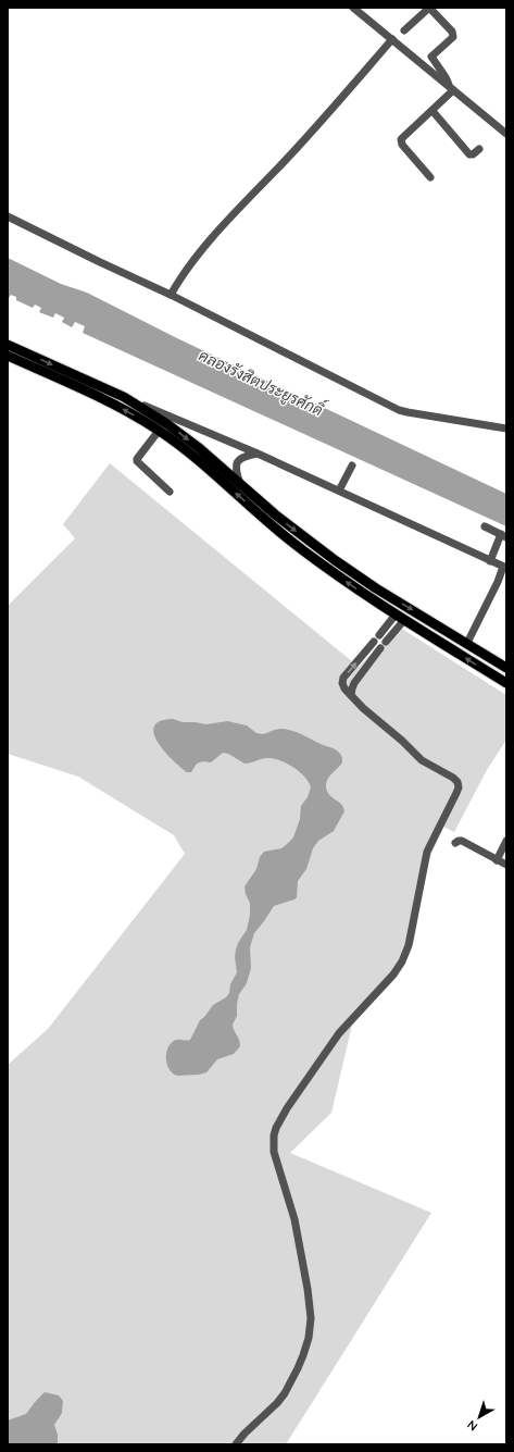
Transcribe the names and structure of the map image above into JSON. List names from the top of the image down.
{
  "water": ["คลองรังสิตประยูรศักดิ์"],
  "north": "bottom left"
}
